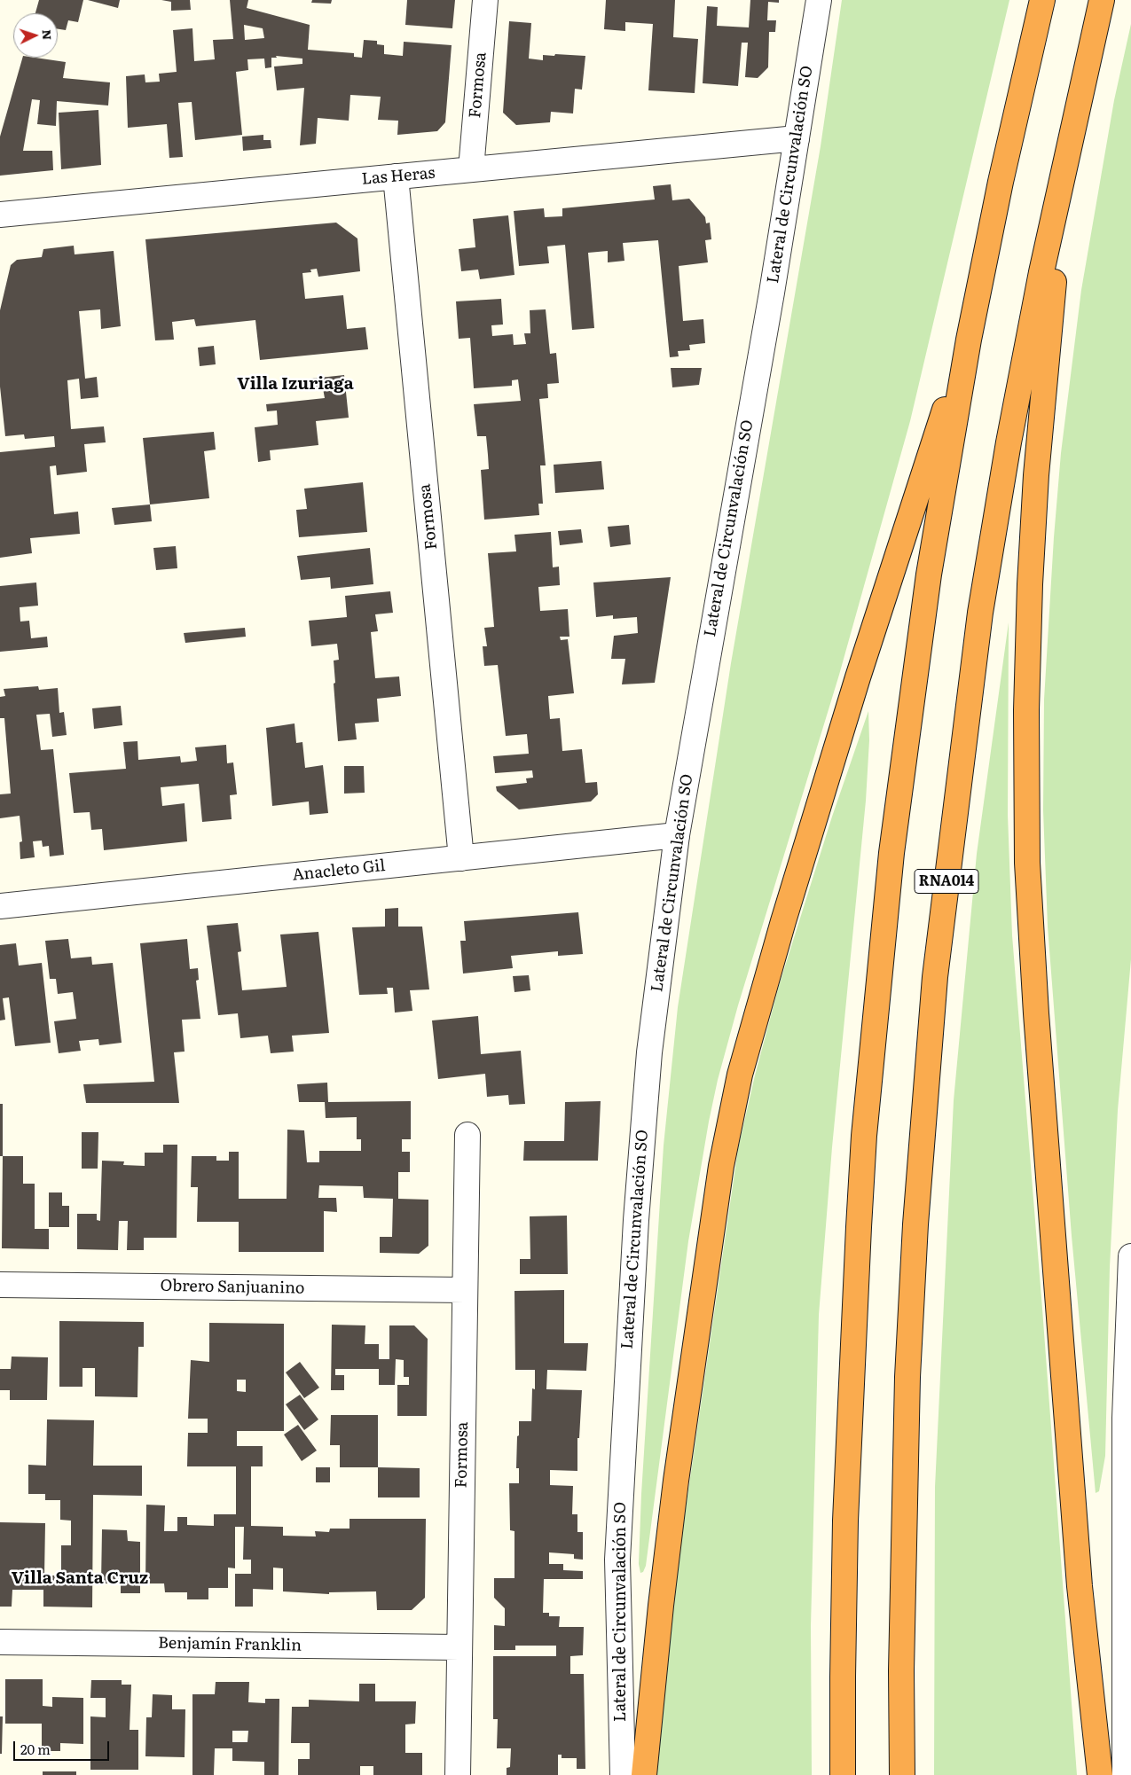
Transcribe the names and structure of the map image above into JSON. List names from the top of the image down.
{
  "streets": {
    "highway": ["RNA014"],
    "street": [
      "Formosa",
      "Lateral de Circunvalación SO",
      "Las Heras",
      "Anacleto Gil",
      "Obrero Sanjuanino",
      "Benjamín Franklin"
    ]
  },
  "crossings": [
    ["Formosa", "Las Heras"],
    ["Formosa", "Anacleto Gil"],
    ["Formosa", "Obrero Sanjuanino"],
    ["Formosa", "Benjamín Franklin"],
    ["Lateral de Circunvalación SO", "Las Heras"],
    ["Lateral de Circunvalación SO", "Anacleto Gil"]
  ],
  "districts": ["Villa Izuriaga", "Villa Santa Cruz"],
  "scale_bar": "20 m",
  "north": "right"
}
